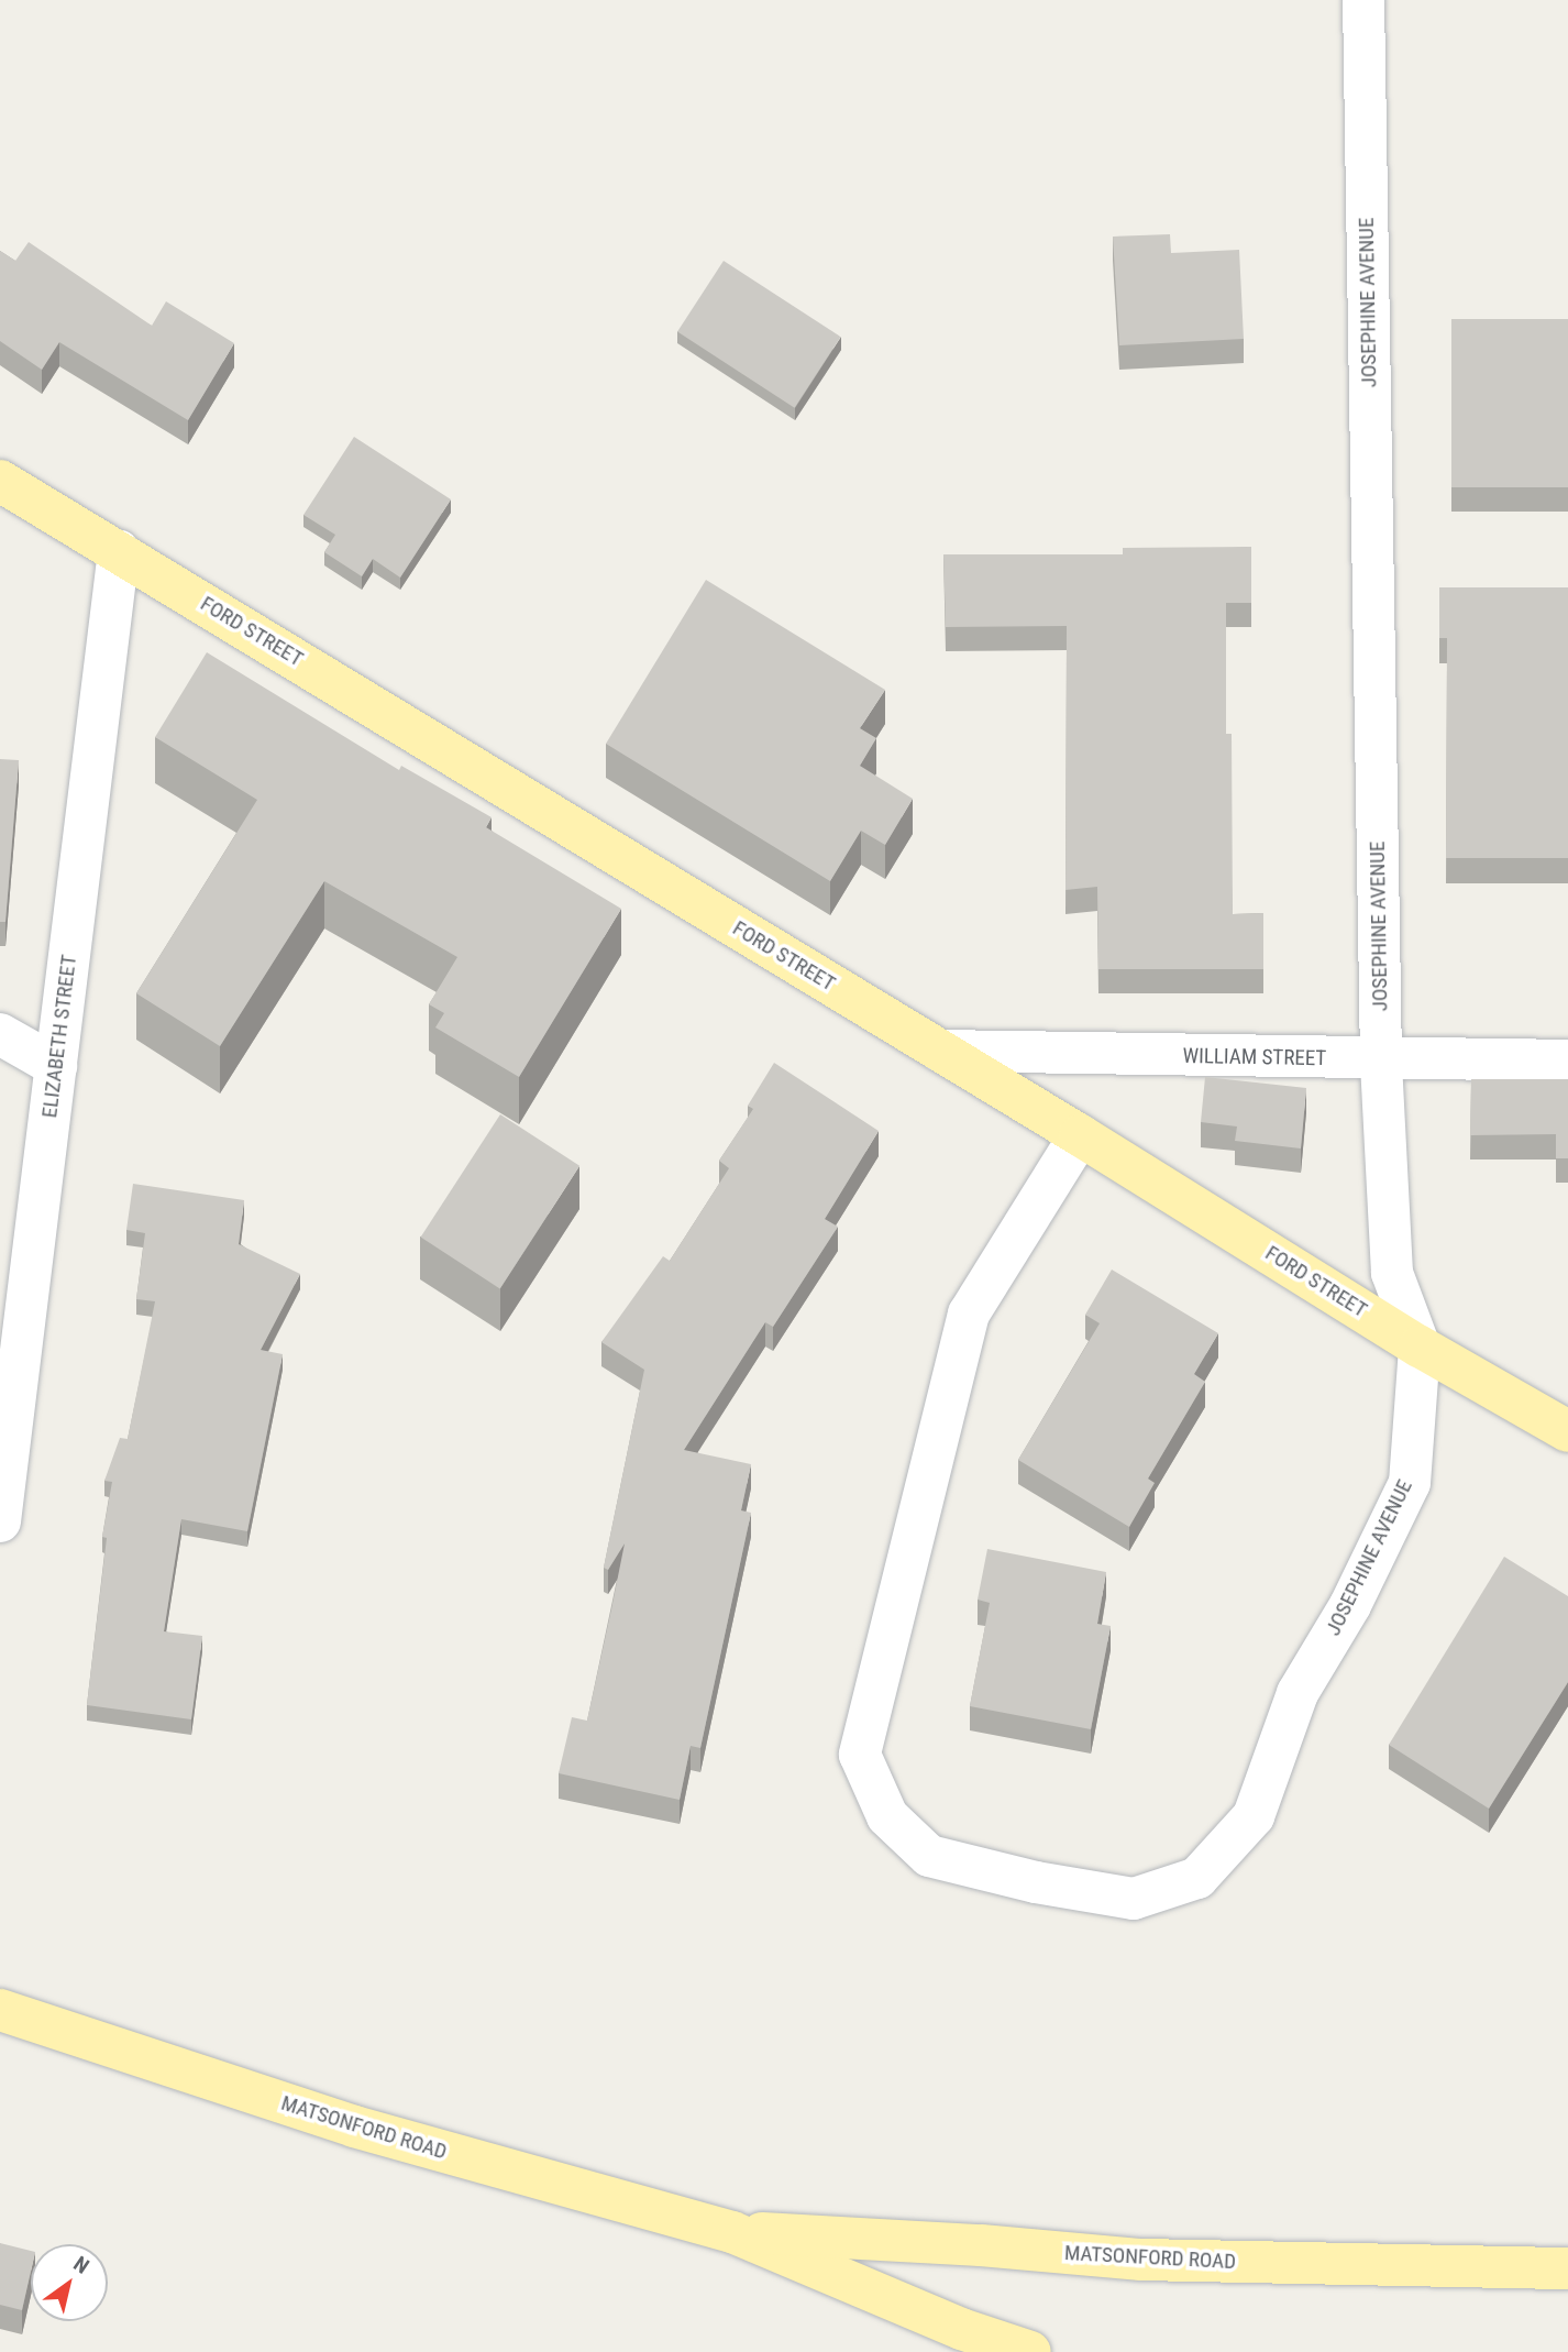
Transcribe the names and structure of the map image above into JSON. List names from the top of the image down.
{
  "streets": {
    "main road": ["FORD STREET", "MATSONFORD ROAD"],
    "street": ["JOSEPHINE AVENUE", "ELIZABETH STREET", "WILLIAM STREET"]
  },
  "crossings": [
    ["JOSEPHINE AVENUE", "FORD STREET"],
    ["JOSEPHINE AVENUE", "WILLIAM STREET"],
    ["FORD STREET", "ELIZABETH STREET"],
    ["FORD STREET", "WILLIAM STREET"]
  ],
  "north": "top right"
}
